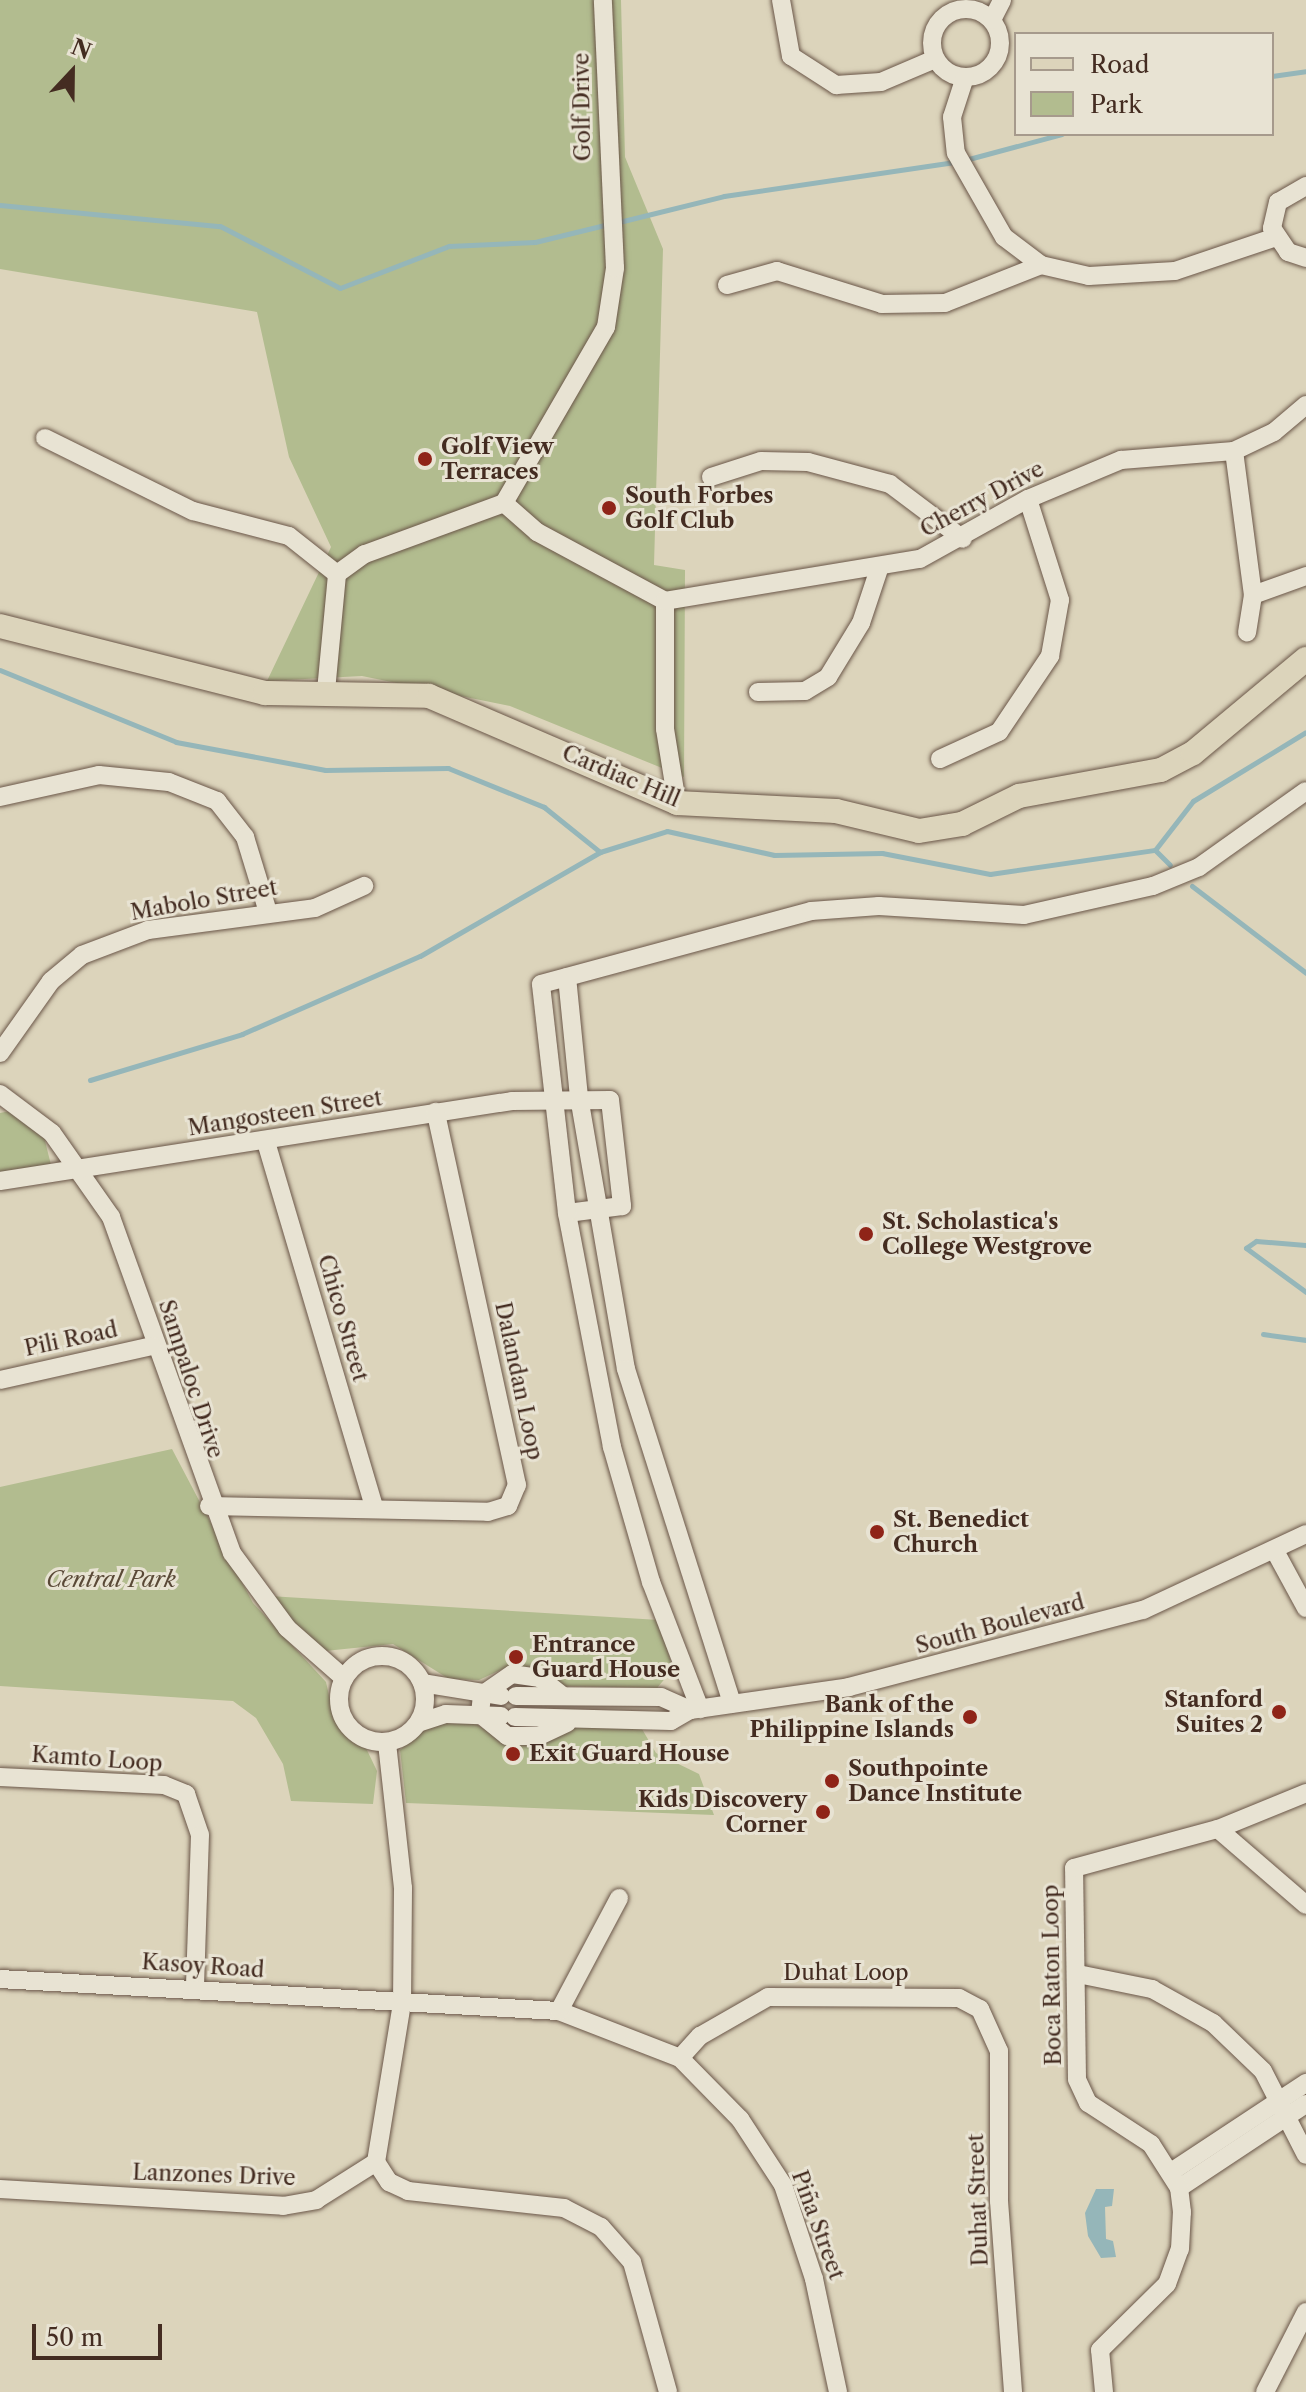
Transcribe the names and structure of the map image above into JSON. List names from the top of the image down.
{
  "streets": {
    "main road": ["Cardiac Hill"],
    "street": [
      "Golf Drive",
      "Cherry Drive",
      "Mabolo Street",
      "Mangosteen Street",
      "Chico Street",
      "Pili Road",
      "Sampaloc Drive",
      "Dalandan Loop",
      "South Boulevard",
      "Kamto Loop",
      "Kasoy Road",
      "Duhat Loop",
      "Boca Raton Loop",
      "Lanzones Drive",
      "Duhat Street",
      "Piña Street"
    ]
  },
  "crossings": [
    ["Mangosteen Street", "Chico Street"],
    ["Mangosteen Street", "Sampaloc Drive"],
    ["Mangosteen Street", "Dalandan Loop"],
    ["Chico Street", "Dalandan Loop"],
    ["Pili Road", "Sampaloc Drive"],
    ["Sampaloc Drive", "Dalandan Loop"],
    ["Sampaloc Drive", "South Boulevard"],
    ["Kamto Loop", "Kasoy Road"],
    ["Kasoy Road", "Piña Street"],
    ["Duhat Loop", "Duhat Street"],
    ["Duhat Loop", "Piña Street"]
  ],
  "parks": ["Central Park"],
  "places": [
    "Golf View Terraces",
    "South Forbes Golf Club",
    "St. Scholastica's College Westgrove",
    "St. Benedict Church",
    "Entrance Guard House",
    "Stanford Suites 2",
    "Bank of the Philippine Islands",
    "Exit Guard House",
    "Southpointe Dance Institute",
    "Kids Discovery Corner"
  ],
  "legend": ["Road", "Park"],
  "scale_bar": "50 m",
  "north": "top"
}
